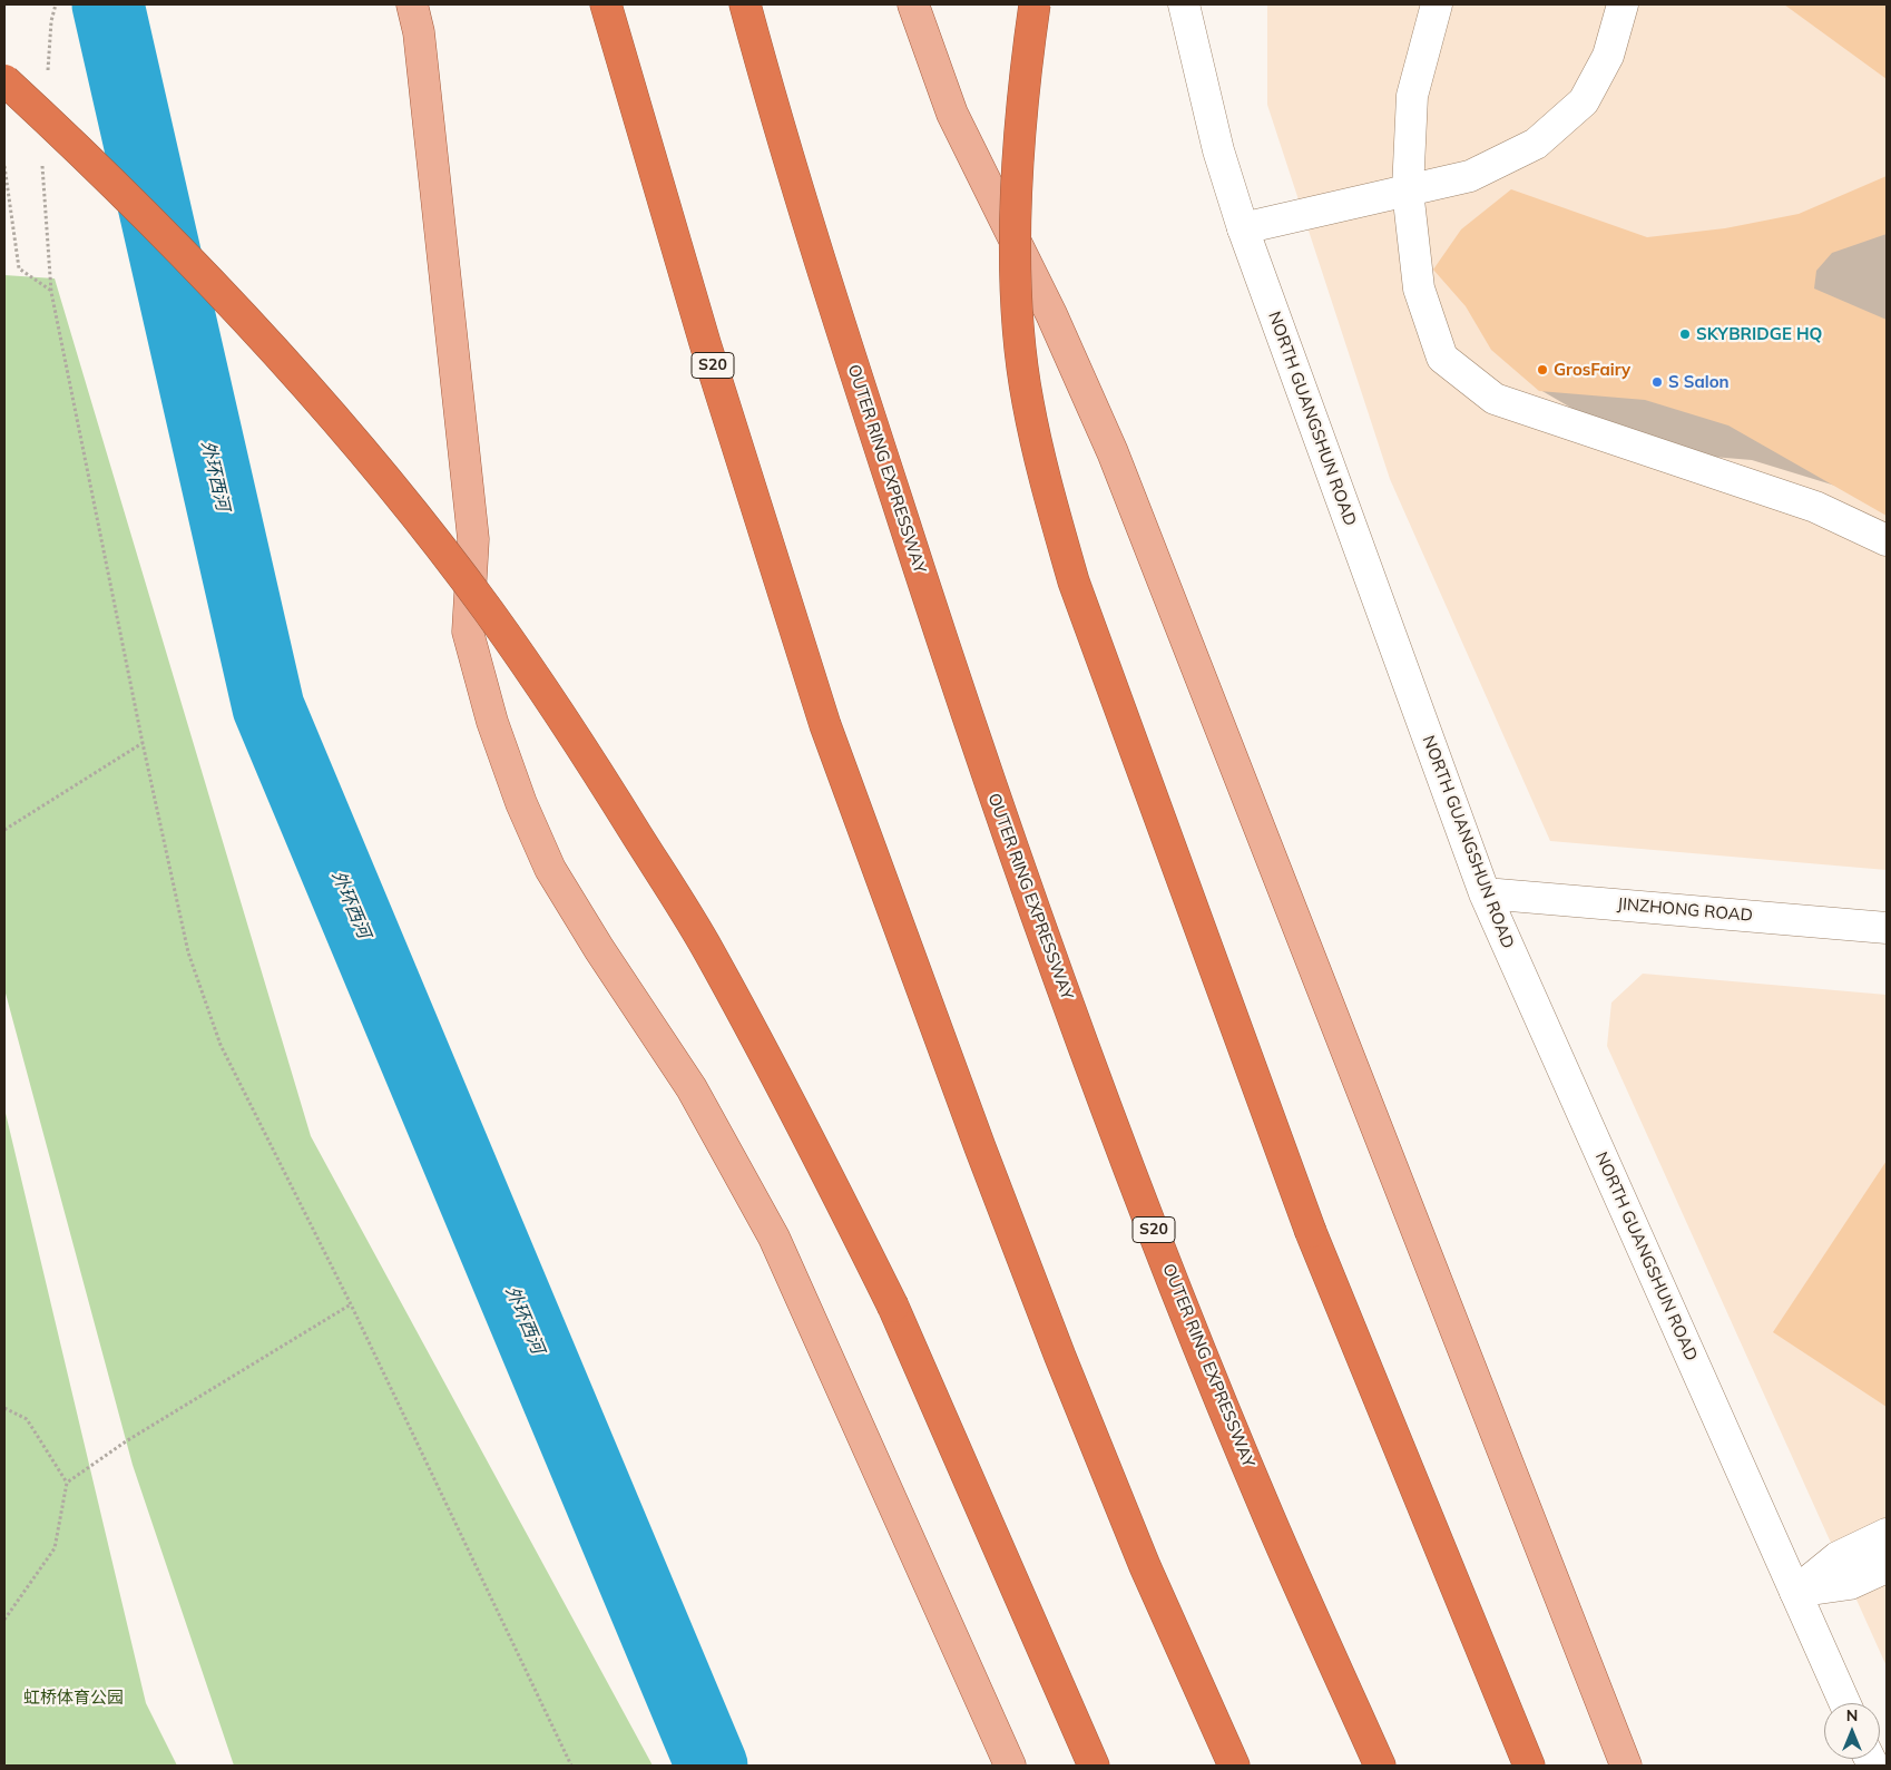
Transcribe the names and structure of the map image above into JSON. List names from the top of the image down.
{
  "streets": {
    "highway": ["S20", "OUTER RING EXPRESSWAY"],
    "street": ["NORTH GUANGSHUN ROAD", "JINZHONG ROAD"]
  },
  "crossings": [
    ["NORTH GUANGSHUN ROAD", "JINZHONG ROAD"]
  ],
  "water": ["外环西河"],
  "parks": ["虹桥体育公园"],
  "places": ["SKYBRIDGE HQ", "GrosFairy", "S Salon"],
  "north": "top"
}
